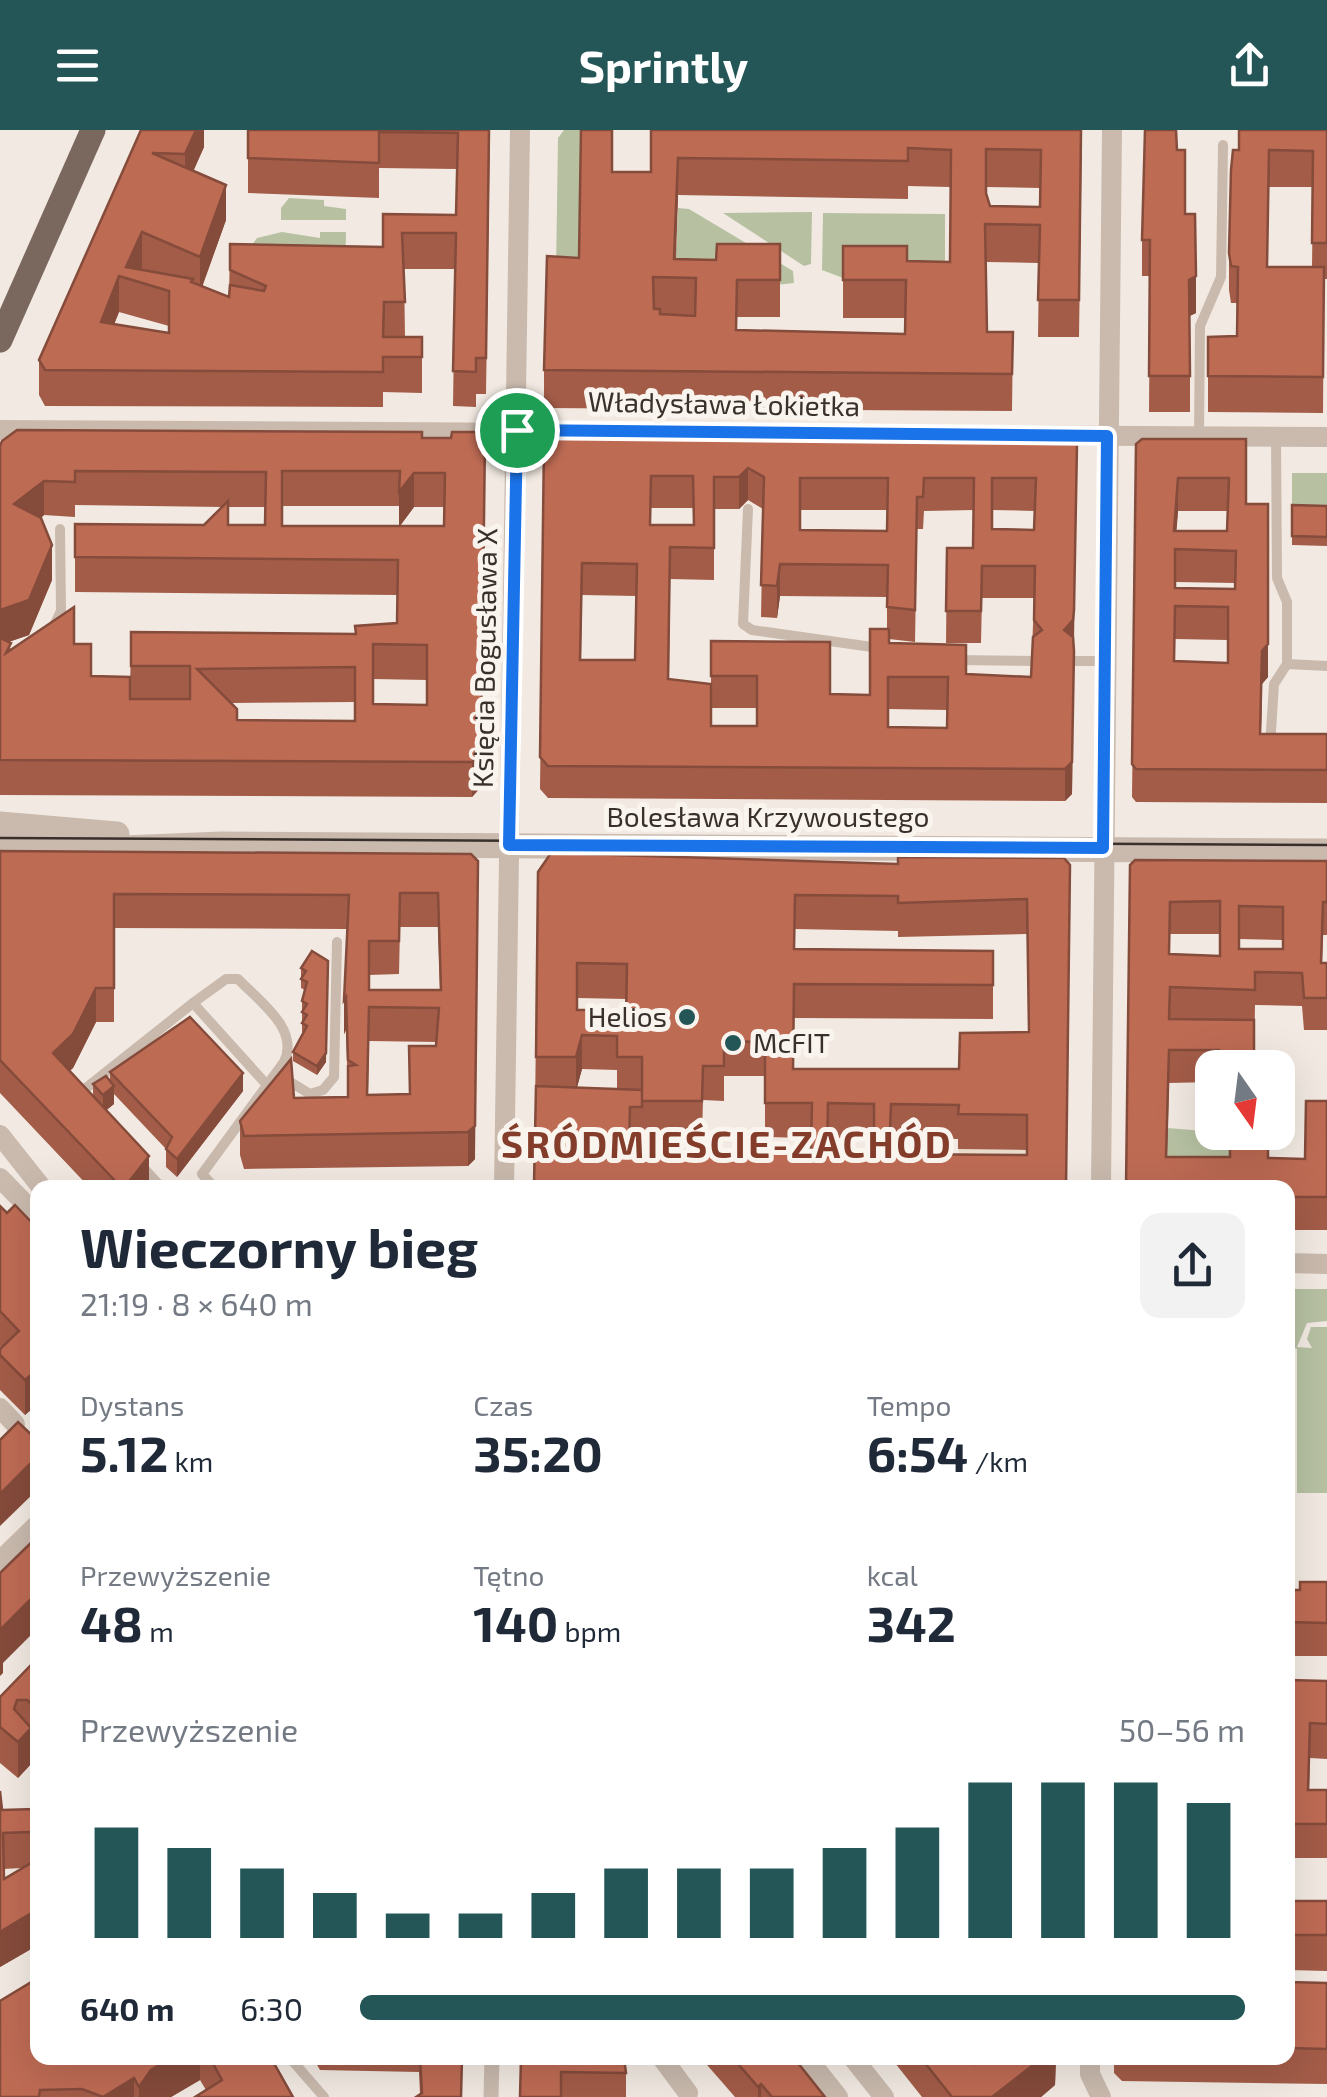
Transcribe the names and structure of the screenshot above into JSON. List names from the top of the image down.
{
  "streets": {
    "street": ["Władysława Łokietka", "Księcia Bogusława X", "Bolesława Krzywoustego"]
  },
  "crossings": [
    ["Władysława Łokietka", "Księcia Bogusława X"],
    ["Księcia Bogusława X", "Bolesława Krzywoustego"]
  ],
  "districts": ["ŚRÓDMIEŚCIE-ZACHÓD"],
  "places": ["Helios", "McFIT"],
  "north": "bottom",
  "page": {
    "header": "Sprintly",
    "heading": ["Wieczorny bieg", "21:19 · 8 × 640 m"],
    "stats": [
      ["Dystans", "5.12 km"],
      ["Czas", "35:20"],
      ["Tempo", "6:54 /km"],
      ["Przewyższenie", "48 m"],
      ["Tętno", "140 bpm"],
      ["kcal", "342"]
    ],
    "chart": ["Przewyższenie", "50–56 m"],
    "list": [
      {
        "name": "640 m",
        "note": "6:30"
      }
    ]
  }
}
